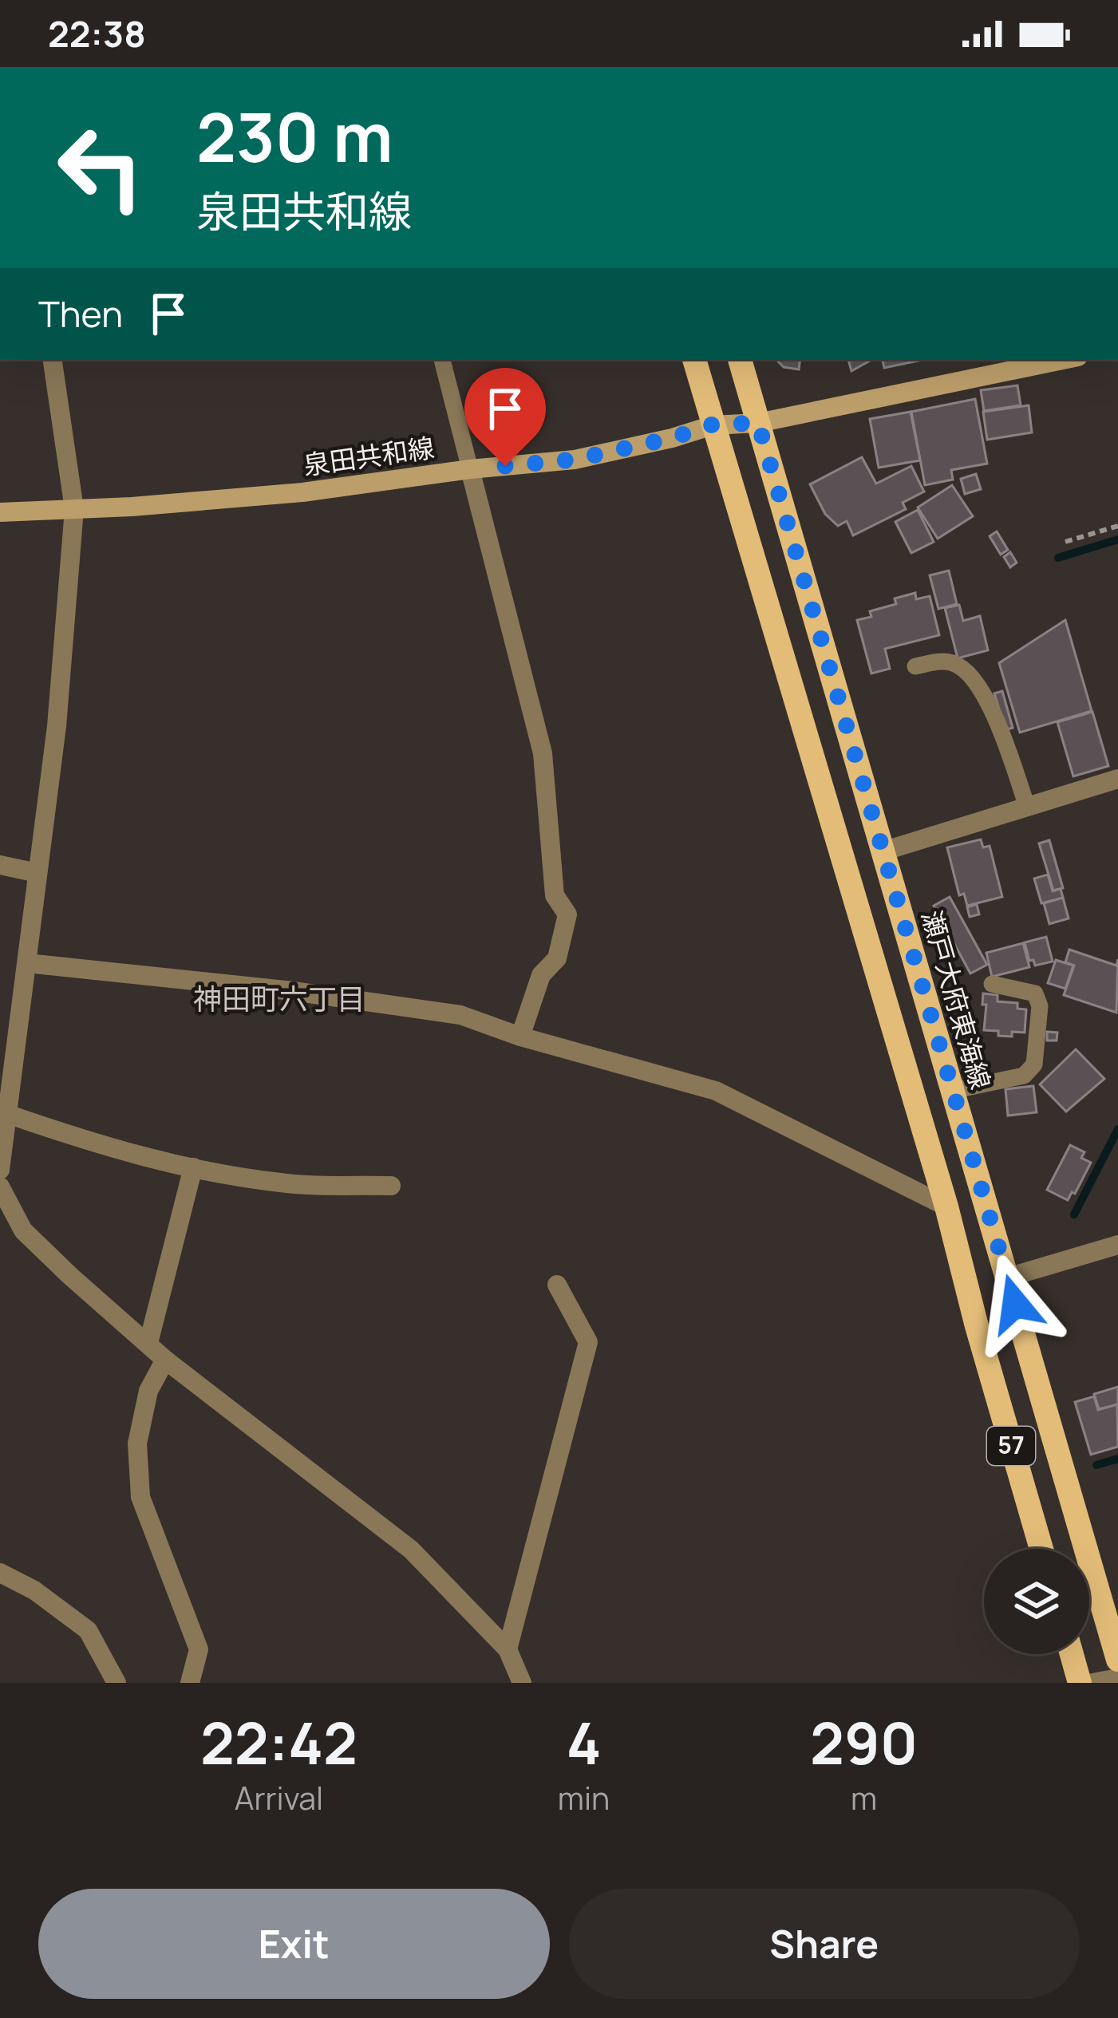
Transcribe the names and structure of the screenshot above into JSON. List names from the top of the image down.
{
  "streets": {
    "main road": ["泉田共和線", "瀬戸大府東海線", "57"]
  },
  "crossings": [
    ["泉田共和線", "瀬戸大府東海線"],
    ["泉田共和線", "57"]
  ],
  "districts": ["神田町六丁目"],
  "page": {
    "status": "22:38",
    "turn": ["230 m", "泉田共和線"],
    "then": "Then",
    "eta": [
      "22:42",
      "Arrival",
      "4",
      "min",
      "290",
      "m"
    ],
    "buttons": ["Exit", "Share"]
  }
}
